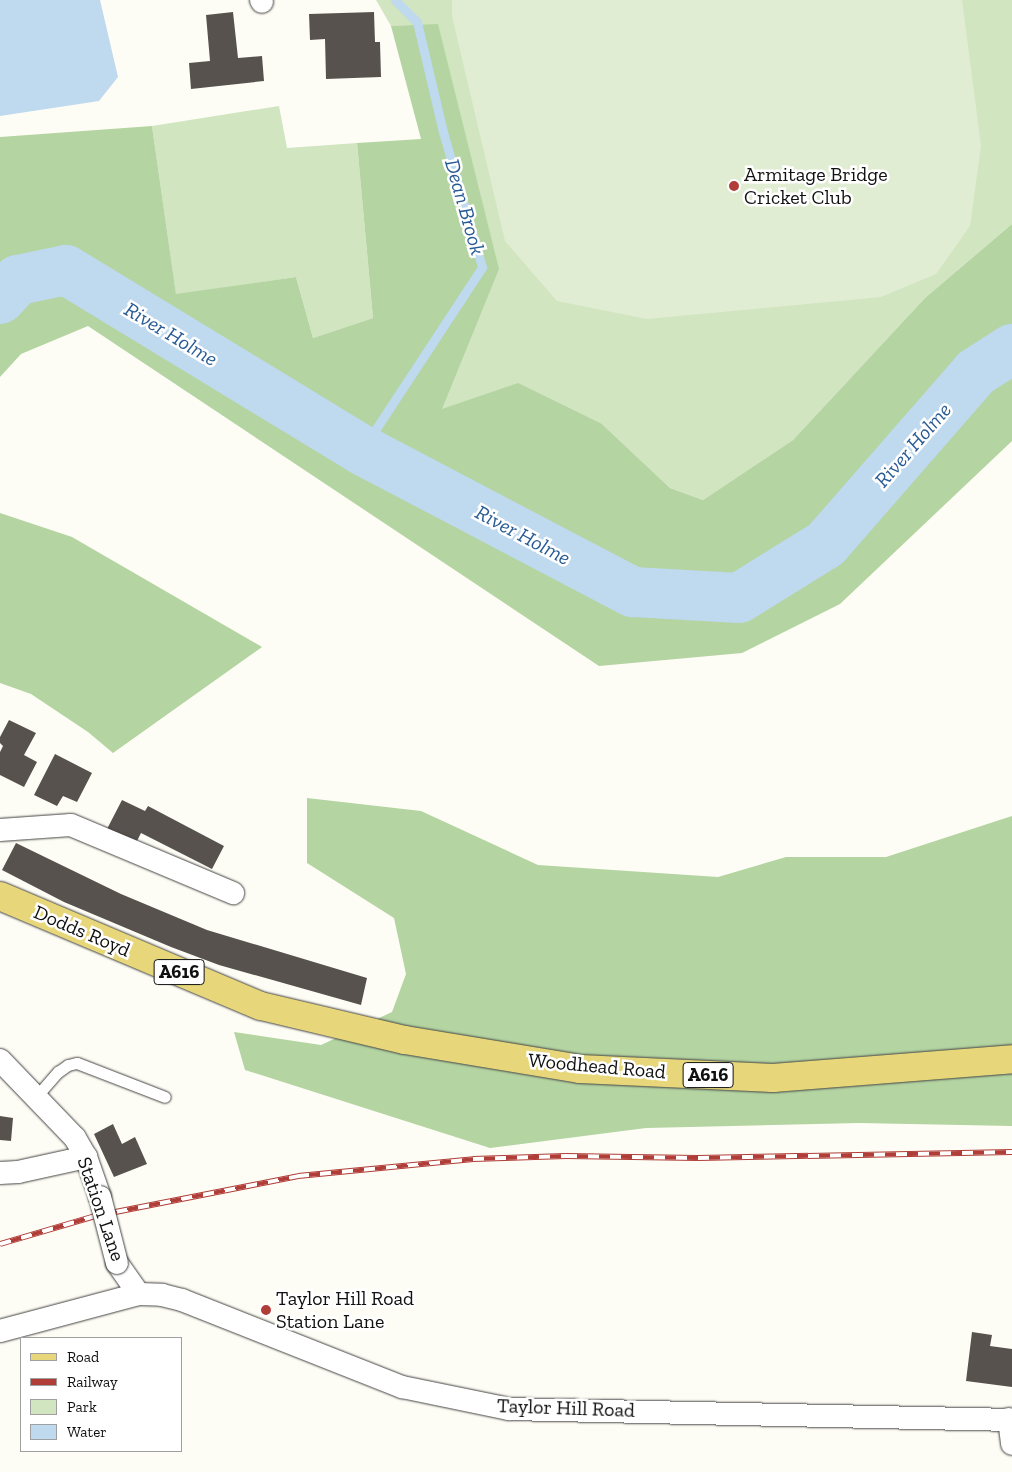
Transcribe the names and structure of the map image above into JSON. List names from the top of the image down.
{
  "streets": {
    "main road": ["Dodds Royd", "A616", "Woodhead Road"],
    "street": ["Station Lane", "Taylor Hill Road"]
  },
  "crossings": [
    ["Dodds Royd", "Woodhead Road"],
    ["Station Lane", "Taylor Hill Road"]
  ],
  "water": ["Dean Brook", "River Holme"],
  "places": ["Armitage Bridge Cricket Club", "Taylor Hill Road Station Lane"],
  "legend": [
    "Road",
    "Railway",
    "Park",
    "Water"
  ]
}
